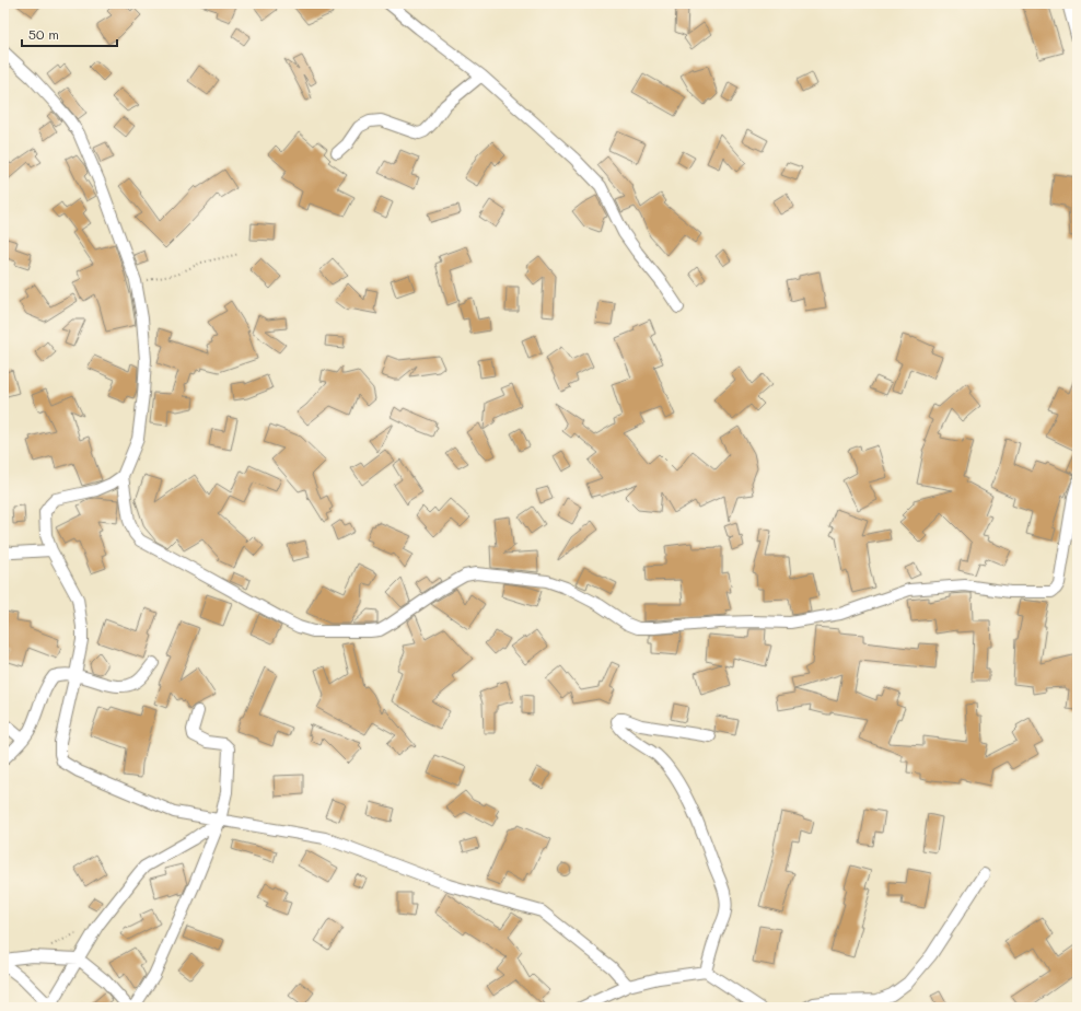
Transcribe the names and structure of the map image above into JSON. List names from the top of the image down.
{
  "scale_bar": "50 m"
}
